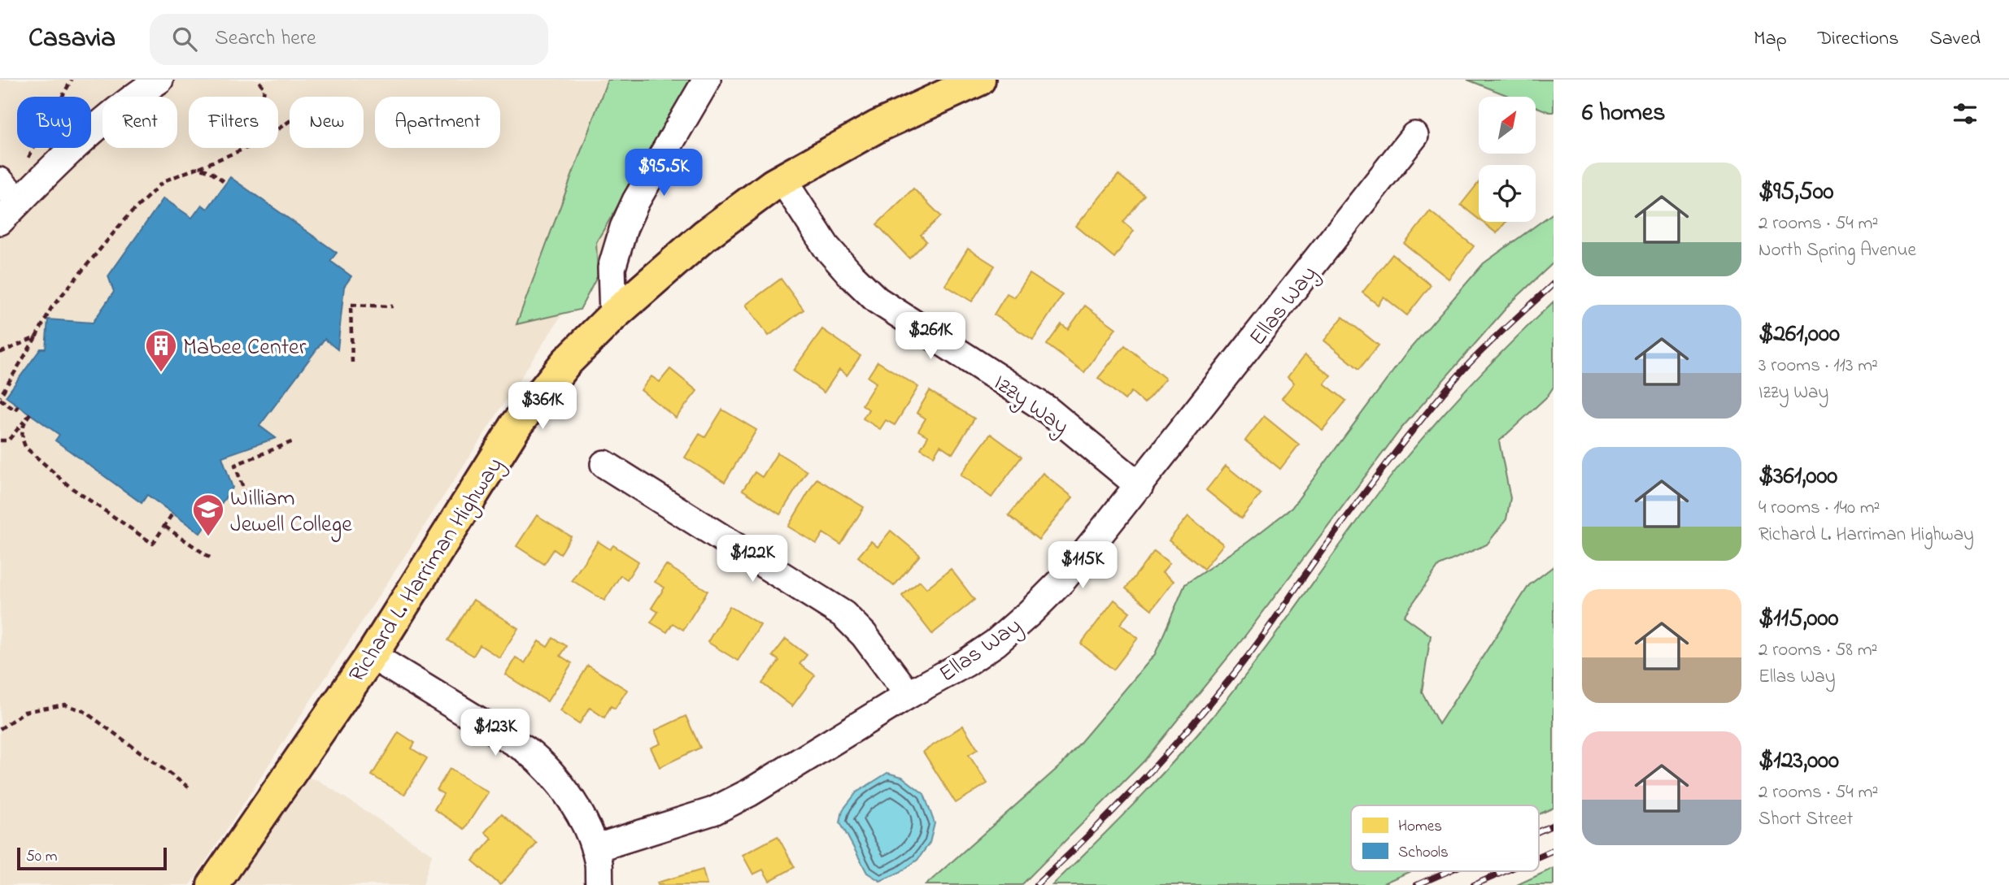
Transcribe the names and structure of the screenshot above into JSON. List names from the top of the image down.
{
  "streets": {
    "main road": ["Richard L. Harriman Highway"],
    "street": ["Ellas Way", "Izzy Way"]
  },
  "crossings": [
    ["Ellas Way", "Izzy Way"],
    ["Izzy Way", "Richard L. Harriman Highway"]
  ],
  "places": {
    "building": ["Mabee Center"],
    "school or university": ["William Jewell College"]
  },
  "legend": ["Homes", "Schools"],
  "scale_bar": "50 m",
  "north": "top right",
  "page": {
    "header": "Casavia",
    "search": "Search here",
    "nav": ["Map", "Directions", "Saved"],
    "heading": "6 homes",
    "chip": [
      "Buy",
      "Rent",
      "Filters",
      "New",
      "Apartment"
    ],
    "list": [
      {
        "name": "$95,500",
        "note": "2 rooms · 54 m² · North Spring Avenue"
      },
      {
        "name": "$261,000",
        "note": "3 rooms · 113 m² · Izzy Way"
      },
      {
        "name": "$361,000",
        "note": "4 rooms · 140 m² · Richard L. Harriman Highway"
      },
      {
        "name": "$115,000",
        "note": "2 rooms · 58 m² · Ellas Way"
      },
      {
        "name": "$123,000",
        "note": "2 rooms · 54 m² · Short Street"
      }
    ],
    "price": [
      "$95.5K",
      "$261K",
      "$361K",
      "$122K",
      "$115K",
      "$123K"
    ],
    "scale": "50 m"
  }
}
